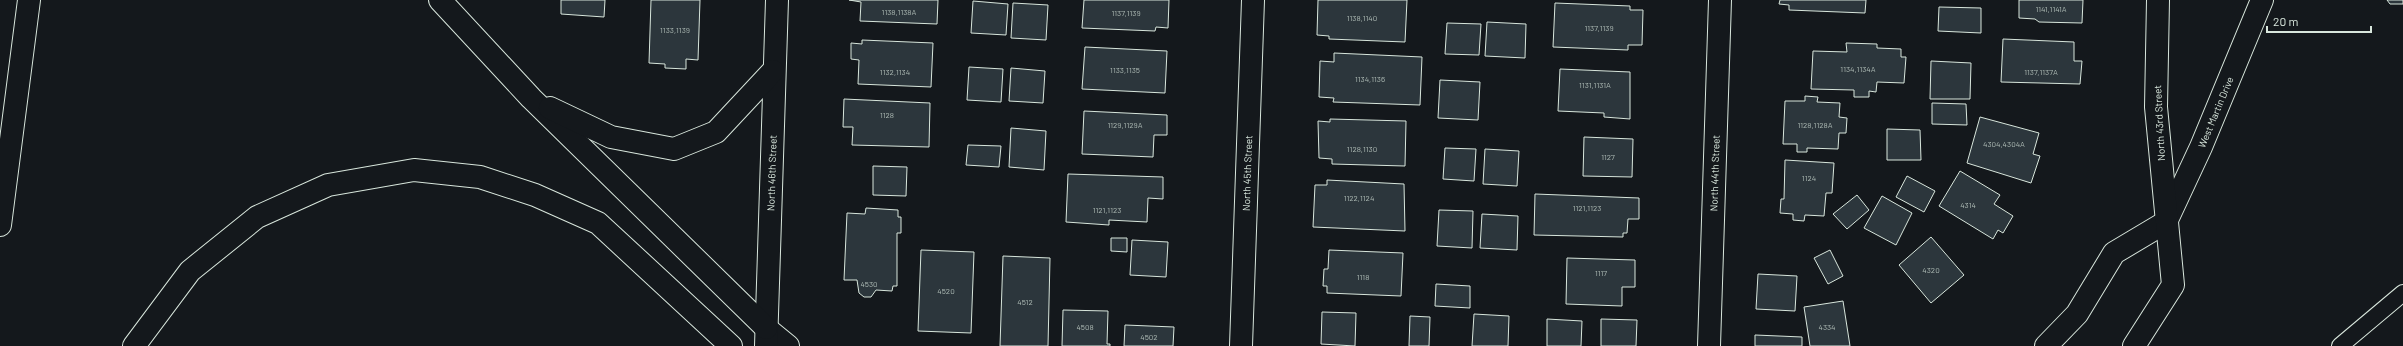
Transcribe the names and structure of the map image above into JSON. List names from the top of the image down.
{
  "streets": {
    "main road": [
      "West Martin Drive",
      "North 43rd Street",
      "North 46th Street",
      "North 45th Street",
      "North 44th Street"
    ]
  },
  "crossings": [
    ["West Martin Drive", "North 43rd Street"]
  ],
  "house_numbers": [
    "1141,1141A",
    "1138,1138A",
    "1137,1139",
    "1138,1140",
    "1137,1139",
    "1133,1139",
    "1134,1134A",
    "1133,1135",
    "1132,1134",
    "1137,1137A",
    "1134,1136",
    "1131,1131A",
    "1128",
    "1129,1129A",
    "1128,1128A",
    "4304,4304A",
    "1128,1130",
    "1127",
    "1124",
    "1122,1124",
    "4314",
    "1121,1123",
    "1121,1123",
    "4320",
    "1117",
    "1118",
    "4530",
    "4520",
    "4512",
    "4508",
    "4334",
    "4502"
  ],
  "scale_bar": "20 m"
}
